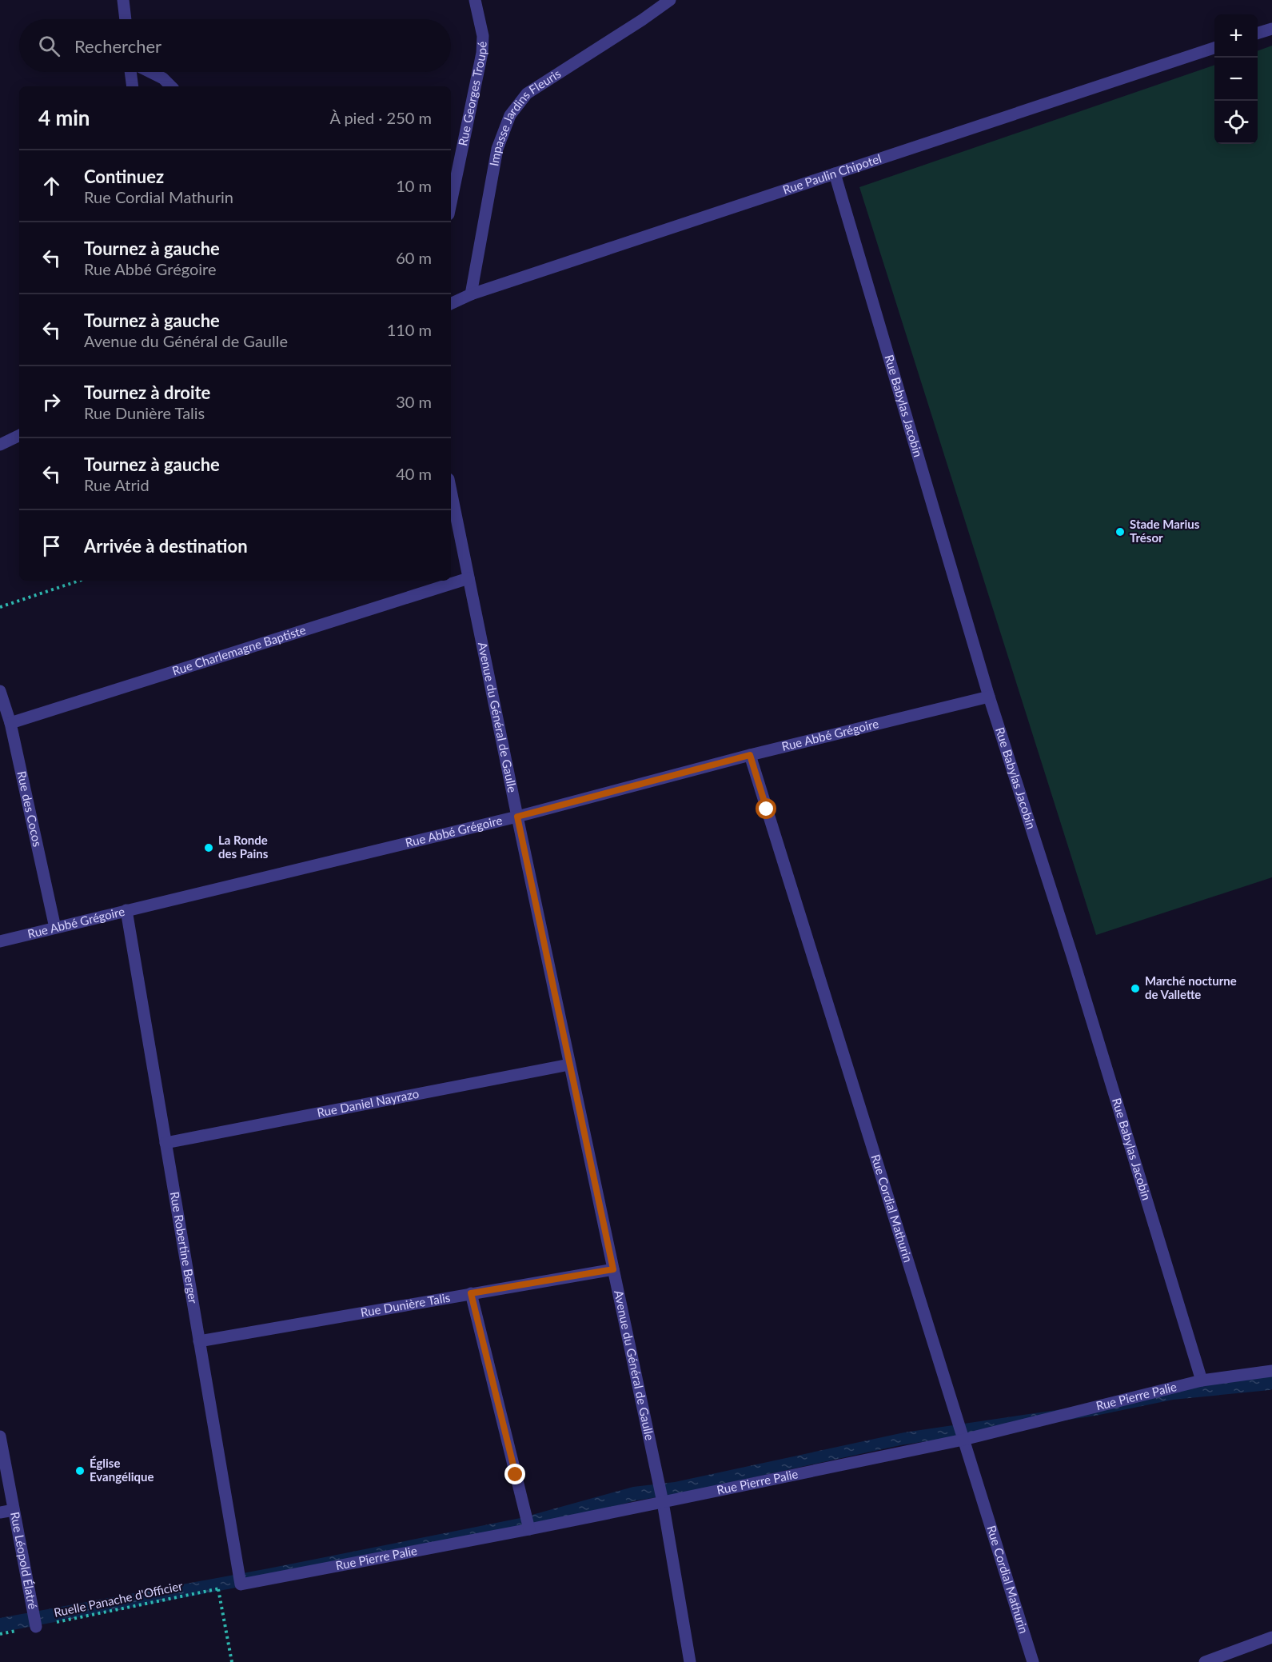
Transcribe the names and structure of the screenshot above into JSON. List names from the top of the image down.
{
  "streets": {
    "street": [
      "Rue Georges Troupé",
      "Impasse Jardins Fleuris",
      "Rue Paulin Chipotel",
      "Rue Babylas Jacobin",
      "Rue Charlemagne Baptiste",
      "Avenue du Général de Gaulle",
      "Rue Abbé Grégoire",
      "Rue des Cocos",
      "Rue Daniel Nayrazo",
      "Rue Cordial Mathurin",
      "Rue Robertine Berger",
      "Rue Dunière Talis",
      "Rue Pierre Palie",
      "Rue Léopold Élatré"
    ],
    "path": ["Ruelle Panache d'Officier"]
  },
  "crossings": [
    ["Impasse Jardins Fleuris", "Rue Paulin Chipotel"],
    ["Rue Paulin Chipotel", "Rue Babylas Jacobin"],
    ["Rue Babylas Jacobin", "Rue Abbé Grégoire"],
    ["Rue Babylas Jacobin", "Rue Pierre Palie"],
    ["Rue Charlemagne Baptiste", "Avenue du Général de Gaulle"],
    ["Rue Charlemagne Baptiste", "Rue des Cocos"],
    ["Avenue du Général de Gaulle", "Rue Abbé Grégoire"],
    ["Avenue du Général de Gaulle", "Rue Daniel Nayrazo"],
    ["Avenue du Général de Gaulle", "Rue Dunière Talis"],
    ["Avenue du Général de Gaulle", "Rue Pierre Palie"],
    ["Rue Abbé Grégoire", "Rue des Cocos"],
    ["Rue Abbé Grégoire", "Rue Cordial Mathurin"],
    ["Rue Abbé Grégoire", "Rue Robertine Berger"],
    ["Rue Daniel Nayrazo", "Rue Robertine Berger"],
    ["Rue Cordial Mathurin", "Rue Pierre Palie"],
    ["Rue Robertine Berger", "Rue Dunière Talis"],
    ["Rue Robertine Berger", "Rue Pierre Palie"],
    ["Rue Robertine Berger", "Ruelle Panache d'Officier"],
    ["Rue Pierre Palie", "Ruelle Panache d'Officier"],
    ["Rue Léopold Élatré", "Ruelle Panache d'Officier"]
  ],
  "places": [
    "Stade Marius Trésor",
    "La Ronde des Pains",
    "Marché nocturne de Vallette",
    "Église Evangélique"
  ],
  "page": {
    "map_buttons": ["+", "−"],
    "search": "Rechercher",
    "heading": ["4 min", "À pied · 250 m"],
    "list": [
      ["Continuez", "Rue Cordial Mathurin", "10 m"],
      ["Tournez à gauche", "Rue Abbé Grégoire", "60 m"],
      ["Tournez à gauche", "Avenue du Général de Gaulle", "110 m"],
      ["Tournez à droite", "Rue Dunière Talis", "30 m"],
      ["Tournez à gauche", "Rue Atrid", "40 m"],
      "Arrivée à destination"
    ]
  }
}
